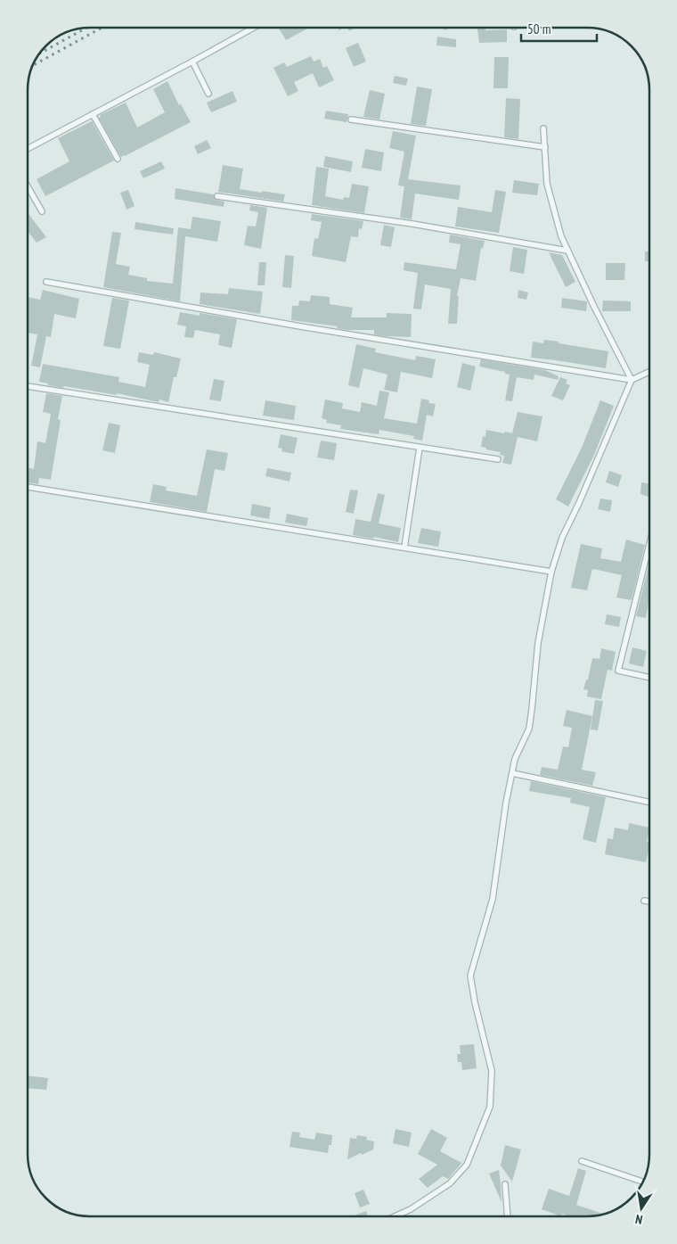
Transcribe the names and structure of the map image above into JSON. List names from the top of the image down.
{
  "scale_bar": "50 m",
  "north": "bottom"
}
